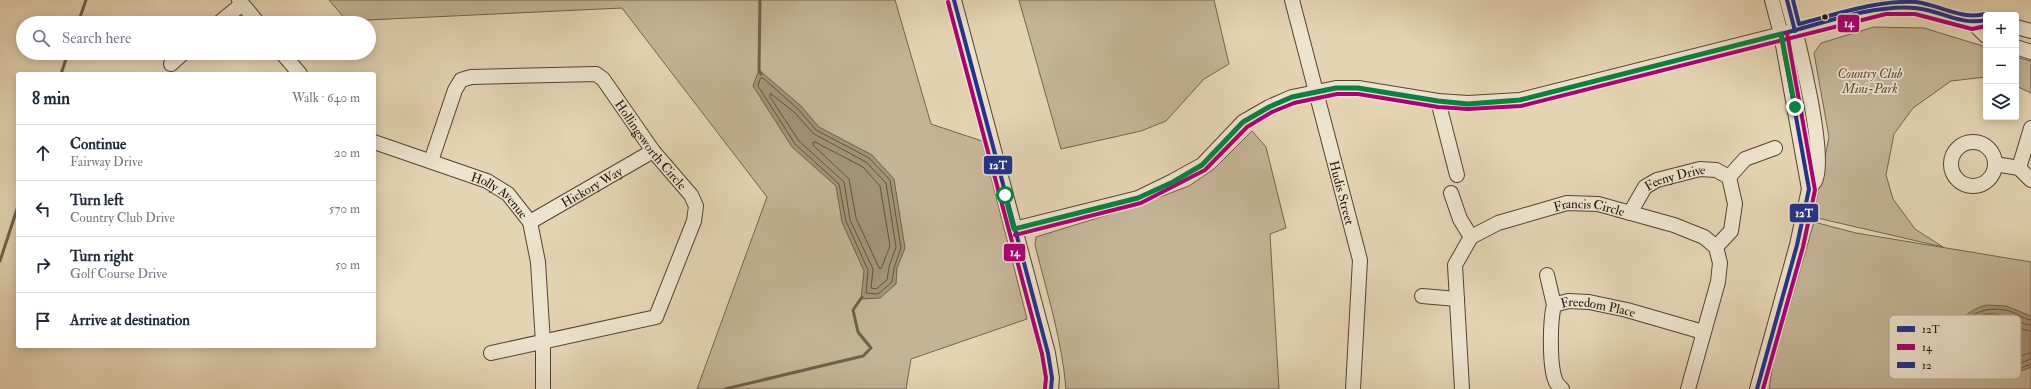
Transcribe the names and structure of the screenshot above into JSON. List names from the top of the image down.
{
  "streets": {
    "street": [
      "Hollingsworth Circle",
      "Feeny Drive",
      "Hickory Way",
      "Hudis Street",
      "Holly Avenue",
      "Francis Circle",
      "Freedom Place"
    ]
  },
  "crossings": [
    ["Hollingsworth Circle", "Hickory Way"],
    ["Hollingsworth Circle", "Holly Avenue"],
    ["Feeny Drive", "Francis Circle"],
    ["Hickory Way", "Holly Avenue"]
  ],
  "parks": ["Country Club Mini-Park"],
  "lines": ["transit line 12T", "transit line 12", "transit line 14"],
  "legend": ["12T", "14", "12"],
  "page": {
    "map_buttons": ["+", "−"],
    "search": "Search here",
    "heading": ["8 min", "Walk · 640 m"],
    "list": [
      ["Continue", "Fairway Drive", "20 m"],
      ["Turn left", "Country Club Drive", "570 m"],
      ["Turn right", "Golf Course Drive", "50 m"],
      "Arrive at destination"
    ]
  }
}
